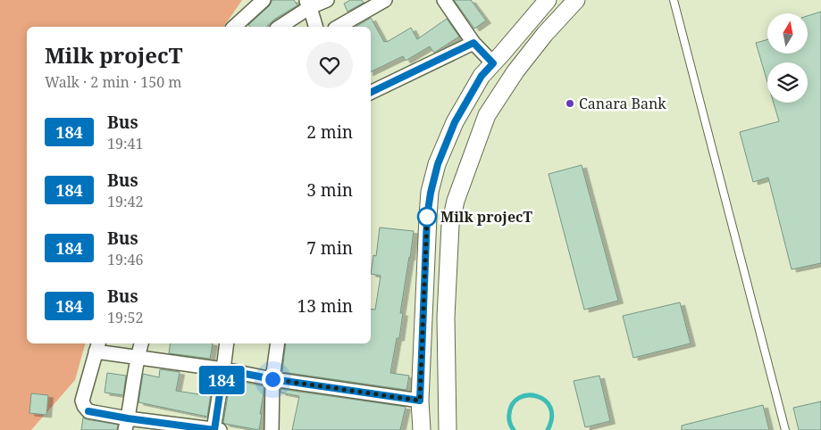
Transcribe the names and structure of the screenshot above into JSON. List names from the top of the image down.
{
  "places": ["Canara Bank", "Milk projecT"],
  "lines": ["bus line 184"],
  "north": "top",
  "page": {
    "on_map": "184",
    "heading": ["Milk projecT", "Walk · 2 min · 150 m"],
    "list": [
      {
        "mark": "184",
        "name": "Bus",
        "note": "19:41",
        "value": "2 min"
      },
      {
        "mark": "184",
        "name": "Bus",
        "note": "19:42",
        "value": "3 min"
      },
      {
        "mark": "184",
        "name": "Bus",
        "note": "19:46",
        "value": "7 min"
      },
      {
        "mark": "184",
        "name": "Bus",
        "note": "19:52",
        "value": "13 min"
      }
    ]
  }
}
